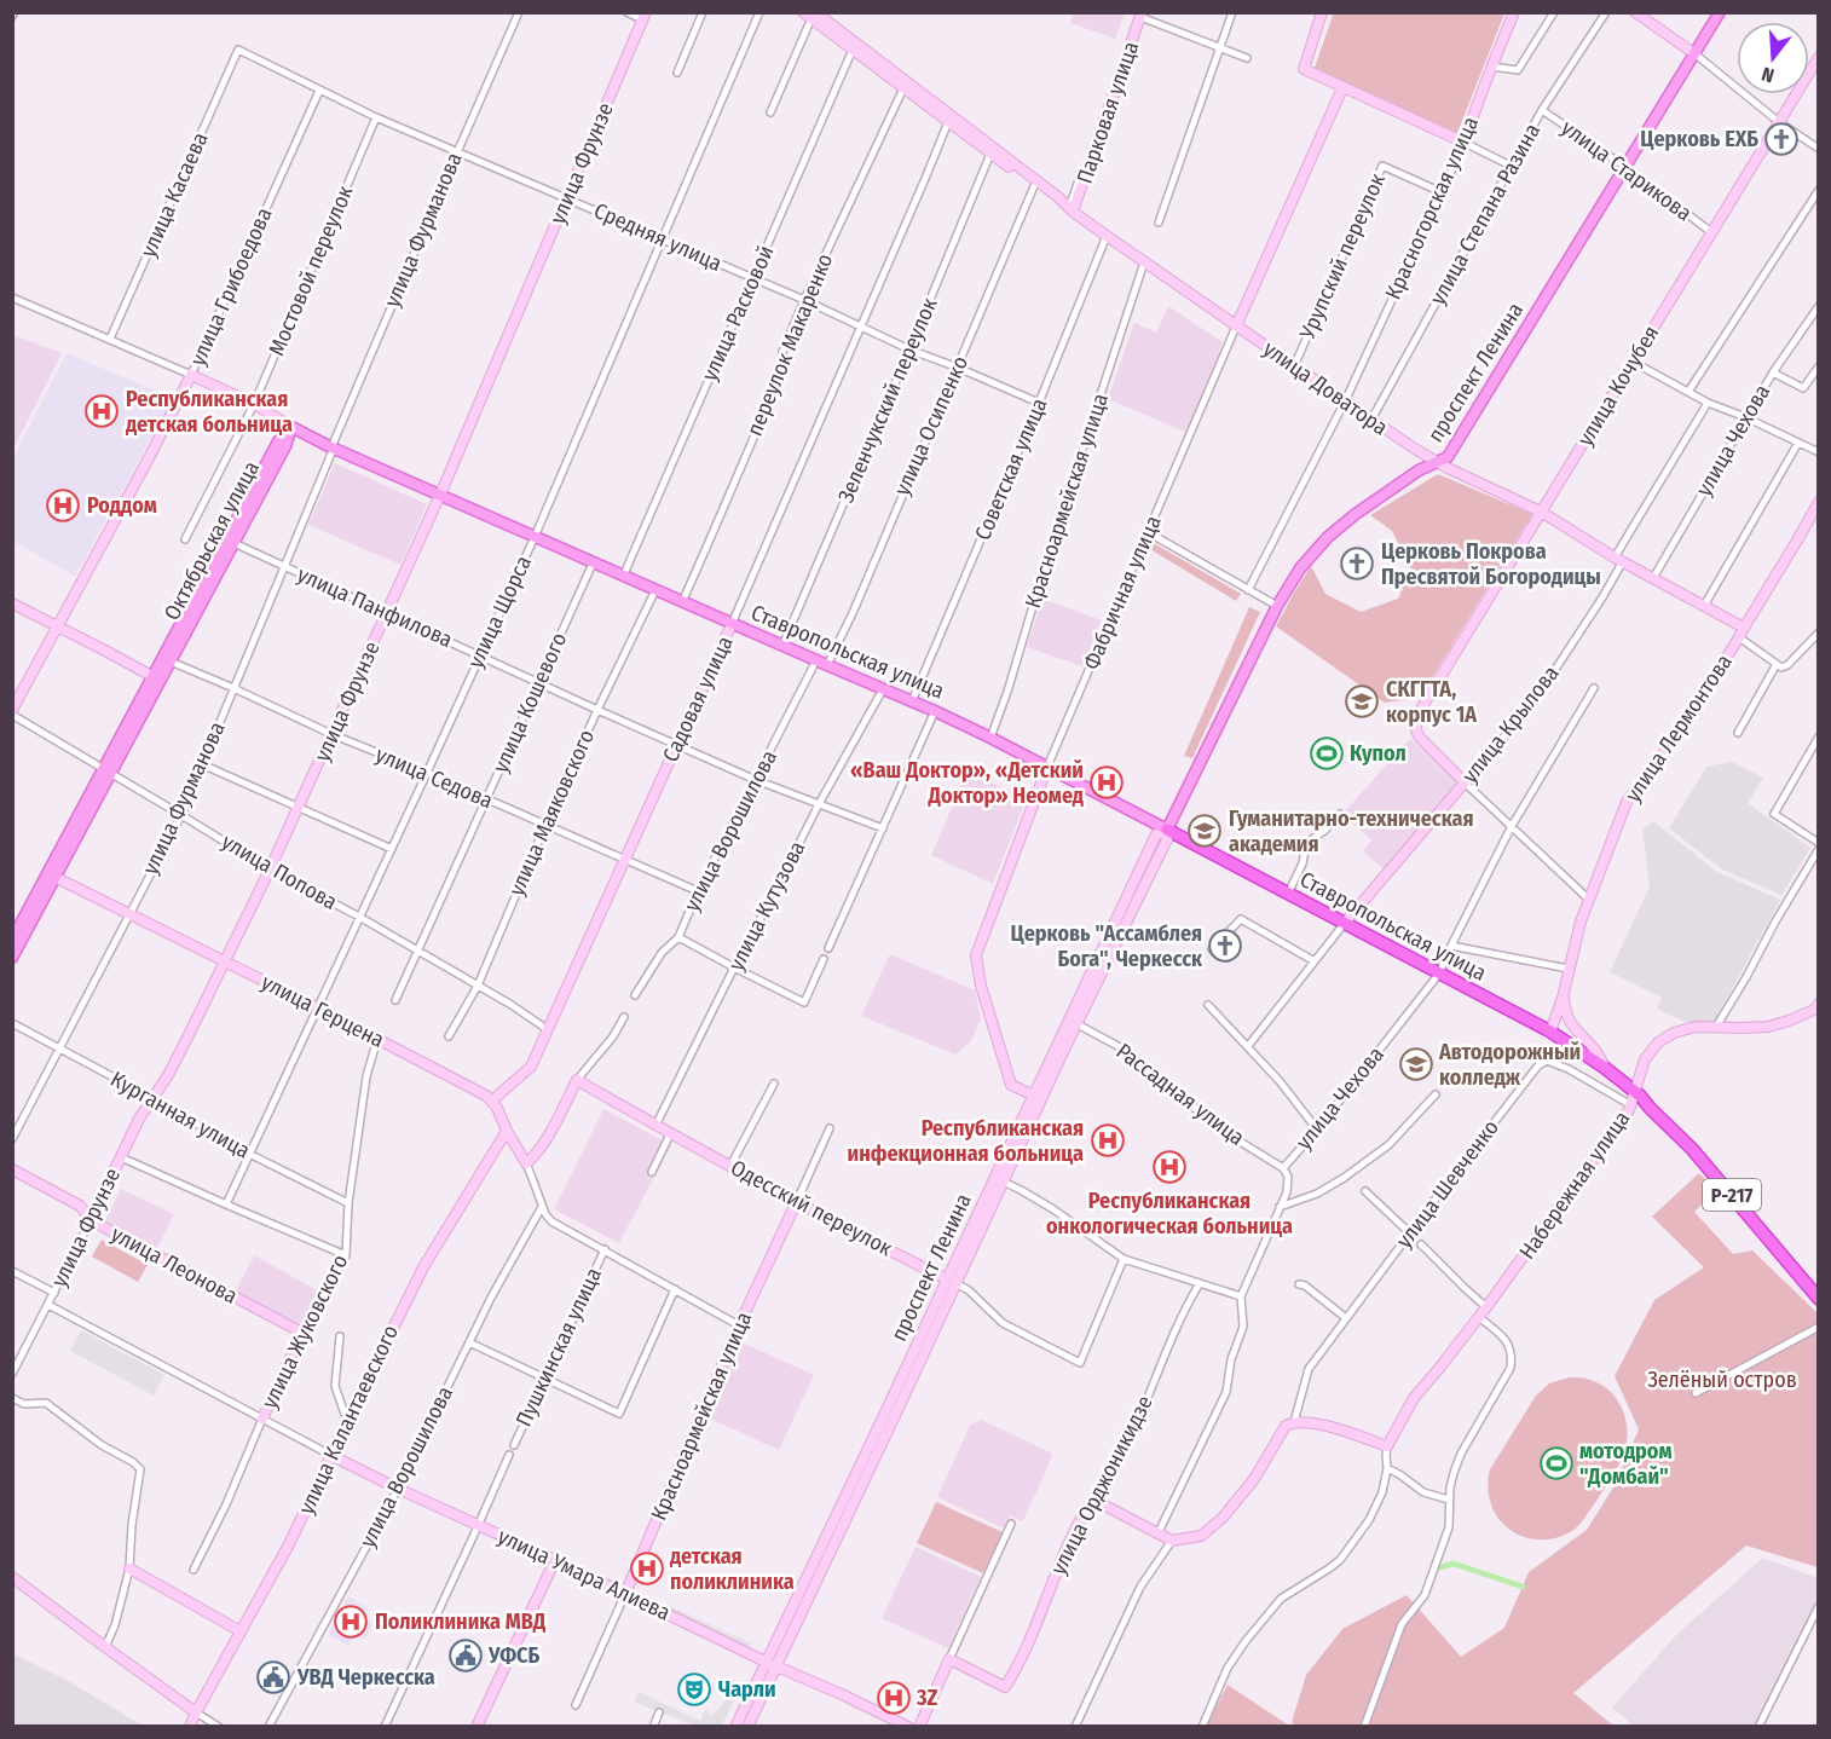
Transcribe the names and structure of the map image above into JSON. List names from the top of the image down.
{
  "streets": {
    "highway": ["Ставропольская улица", "Р-217"],
    "main road": ["проспект Ленина", "Октябрьская улица"],
    "street": [
      "Парковая улица",
      "улица Фрунзе",
      "улица Старикова",
      "улица Касаева",
      "Красногорская улица",
      "улица Степана Разина",
      "улица Фурманова",
      "Средняя улица",
      "Урупский переулок",
      "Мостовой переулок",
      "улица Грибоедова",
      "улица Расковой",
      "переулок Макаренко",
      "улица Кочубея",
      "улица Доватора",
      "Зеленчукский переулок",
      "улица Осипенко",
      "улица Чехова",
      "Советская улица",
      "Красноармейская улица",
      "Фабричная улица",
      "улица Панфилова",
      "улица Щорса",
      "Садовая улица",
      "улица Кошевого",
      "улица Крылова",
      "улица Лермонтова",
      "улица Седова",
      "улица Маяковского",
      "улица Ворошилова",
      "улица Попова",
      "улица Кутузова",
      "улица Герцена",
      "Рассадная улица",
      "Курганная улица",
      "улица Шевченко",
      "Набережная улица",
      "Одесский переулок",
      "улица Леонова",
      "улица Жуковского",
      "Пушкинская улица",
      "улица Калантаевского",
      "улица Орджоникидзе",
      "улица Умара Алиева"
    ]
  },
  "crossings": [
    ["Парковая улица", "улица Доватора"],
    ["улица Фрунзе", "Средняя улица"],
    ["улица Фрунзе", "улица Панфилова"],
    ["улица Фрунзе", "Ставропольская улица"],
    ["улица Фрунзе", "улица Седова"],
    ["улица Фрунзе", "улица Попова"],
    ["улица Фрунзе", "улица Герцена"],
    ["улица Фрунзе", "Курганная улица"],
    ["улица Фрунзе", "улица Леонова"],
    ["улица Фрунзе", "улица Умара Алиева"],
    ["улица Старикова", "улица Степана Разина"],
    ["улица Старикова", "проспект Ленина"],
    ["улица Старикова", "улица Кочубея"],
    ["улица Касаева", "Средняя улица"],
    ["улица Касаева", "Ставропольская улица"],
    ["Красногорская улица", "Урупский переулок"],
    ["Красногорская улица", "улица Доватора"],
    ["улица Степана Разина", "улица Доватора"],
    ["улица Фурманова", "Средняя улица"],
    ["улица Фурманова", "улица Панфилова"],
    ["улица Фурманова", "Ставропольская улица"],
    ["улица Фурманова", "улица Седова"],
    ["улица Фурманова", "улица Попова"],
    ["улица Фурманова", "улица Герцена"],
    ["улица Фурманова", "Курганная улица"],
    ["Средняя улица", "Мостовой переулок"],
    ["Средняя улица", "улица Грибоедова"],
    ["Средняя улица", "улица Расковой"],
    ["Средняя улица", "переулок Макаренко"],
    ["Средняя улица", "Зеленчукский переулок"],
    ["Средняя улица", "улица Осипенко"],
    ["Средняя улица", "Советская улица"],
    ["Средняя улица", "улица Щорса"],
    ["Средняя улица", "Садовая улица"],
    ["Урупский переулок", "улица Доватора"],
    ["Мостовой переулок", "Ставропольская улица"],
    ["улица Грибоедова", "Ставропольская улица"],
    ["улица Грибоедова", "улица Попова"],
    ["улица Расковой", "улица Доватора"],
    ["улица Расковой", "Ставропольская улица"],
    ["переулок Макаренко", "улица Доватора"],
    ["переулок Макаренко", "Ставропольская улица"],
    ["проспект Ленина", "улица Доватора"],
    ["проспект Ленина", "Фабричная улица"],
    ["проспект Ленина", "Ставропольская улица"],
    ["проспект Ленина", "Рассадная улица"],
    ["проспект Ленина", "Одесский переулок"],
    ["проспект Ленина", "улица Умара Алиева"],
    ["улица Кочубея", "улица Доватора"],
    ["улица Кочубея", "улица Крылова"],
    ["улица Доватора", "Зеленчукский переулок"],
    ["улица Доватора", "улица Осипенко"],
    ["улица Доватора", "улица Чехова"],
    ["улица Доватора", "Советская улица"],
    ["улица Доватора", "Красноармейская улица"],
    ["улица Доватора", "Фабричная улица"],
    ["улица Доватора", "Садовая улица"],
    ["улица Доватора", "улица Крылова"],
    ["улица Доватора", "улица Лермонтова"],
    ["Зеленчукский переулок", "Ставропольская улица"],
    ["улица Осипенко", "Ставропольская улица"],
    ["улица Чехова", "Ставропольская улица"],
    ["улица Чехова", "Рассадная улица"],
    ["Советская улица", "Ставропольская улица"],
    ["Красноармейская улица", "Ставропольская улица"],
    ["Красноармейская улица", "Одесский переулок"],
    ["Красноармейская улица", "улица Умара Алиева"],
    ["Октябрьская улица", "улица Панфилова"],
    ["Октябрьская улица", "Ставропольская улица"],
    ["Октябрьская улица", "улица Седова"],
    ["Октябрьская улица", "улица Попова"],
    ["Октябрьская улица", "улица Герцена"],
    ["Фабричная улица", "Ставропольская улица"],
    ["улица Панфилова", "улица Щорса"],
    ["улица Панфилова", "Садовая улица"],
    ["улица Панфилова", "улица Кошевого"],
    ["улица Панфилова", "улица Маяковского"],
    ["улица Панфилова", "улица Ворошилова"],
    ["улица Панфилова", "улица Кутузова"],
    ["улица Щорса", "Ставропольская улица"],
    ["улица Щорса", "улица Седова"],
    ["улица Щорса", "улица Попова"],
    ["улица Щорса", "улица Герцена"],
    ["улица Щорса", "Курганная улица"],
    ["Ставропольская улица", "Садовая улица"],
    ["Ставропольская улица", "улица Кошевого"],
    ["Ставропольская улица", "улица Крылова"],
    ["Ставропольская улица", "улица Лермонтова"],
    ["Ставропольская улица", "улица Маяковского"],
    ["Ставропольская улица", "улица Ворошилова"],
    ["Ставропольская улица", "улица Кутузова"],
    ["Ставропольская улица", "Набережная улица"],
    ["Ставропольская улица", "Р-217"],
    ["Садовая улица", "улица Седова"],
    ["Садовая улица", "улица Попова"],
    ["Садовая улица", "улица Герцена"],
    ["улица Кошевого", "улица Седова"],
    ["улица Кошевого", "улица Попова"],
    ["улица Седова", "улица Маяковского"],
    ["улица Седова", "улица Ворошилова"],
    ["улица Маяковского", "улица Попова"],
    ["улица Ворошилова", "улица Умара Алиева"],
    ["улица Кутузова", "Одесский переулок"],
    ["улица Герцена", "улица Жуковского"],
    ["Курганная улица", "улица Жуковского"],
    ["улица Шевченко", "Набережная улица"],
    ["Набережная улица", "Р-217"],
    ["улица Леонова", "улица Жуковского"],
    ["улица Жуковского", "улица Умара Алиева"],
    ["Пушкинская улица", "улица Умара Алиева"],
    ["улица Калантаевского", "улица Умара Алиева"]
  ],
  "parks": ["Зелёный остров"],
  "places": {
    "church": ["Церковь ЕХБ", "Церковь Покрова Пресвятой Богородицы", "Церковь \"Ассамблея Бога\", Черкесск"],
    "hospital": [
      "Республиканская детская больница",
      "Роддом",
      "«Ваш Доктор», «Детский Доктор» Неомед",
      "Республиканская инфекционная больница",
      "Республиканская онкологическая больница",
      "детская поликлиника",
      "Поликлиника МВД",
      "3Z"
    ],
    "school or university": ["СКГГТА, корпус 1А", "Гуманитарно-техническая академия", "Автодорожный колледж"],
    "sports": ["Купол", "мотодром \"Домбай\""],
    "public building": ["УФСБ", "УВД Черкесска"],
    "theatre": ["Чарли"]
  },
  "north": "bottom"
}
